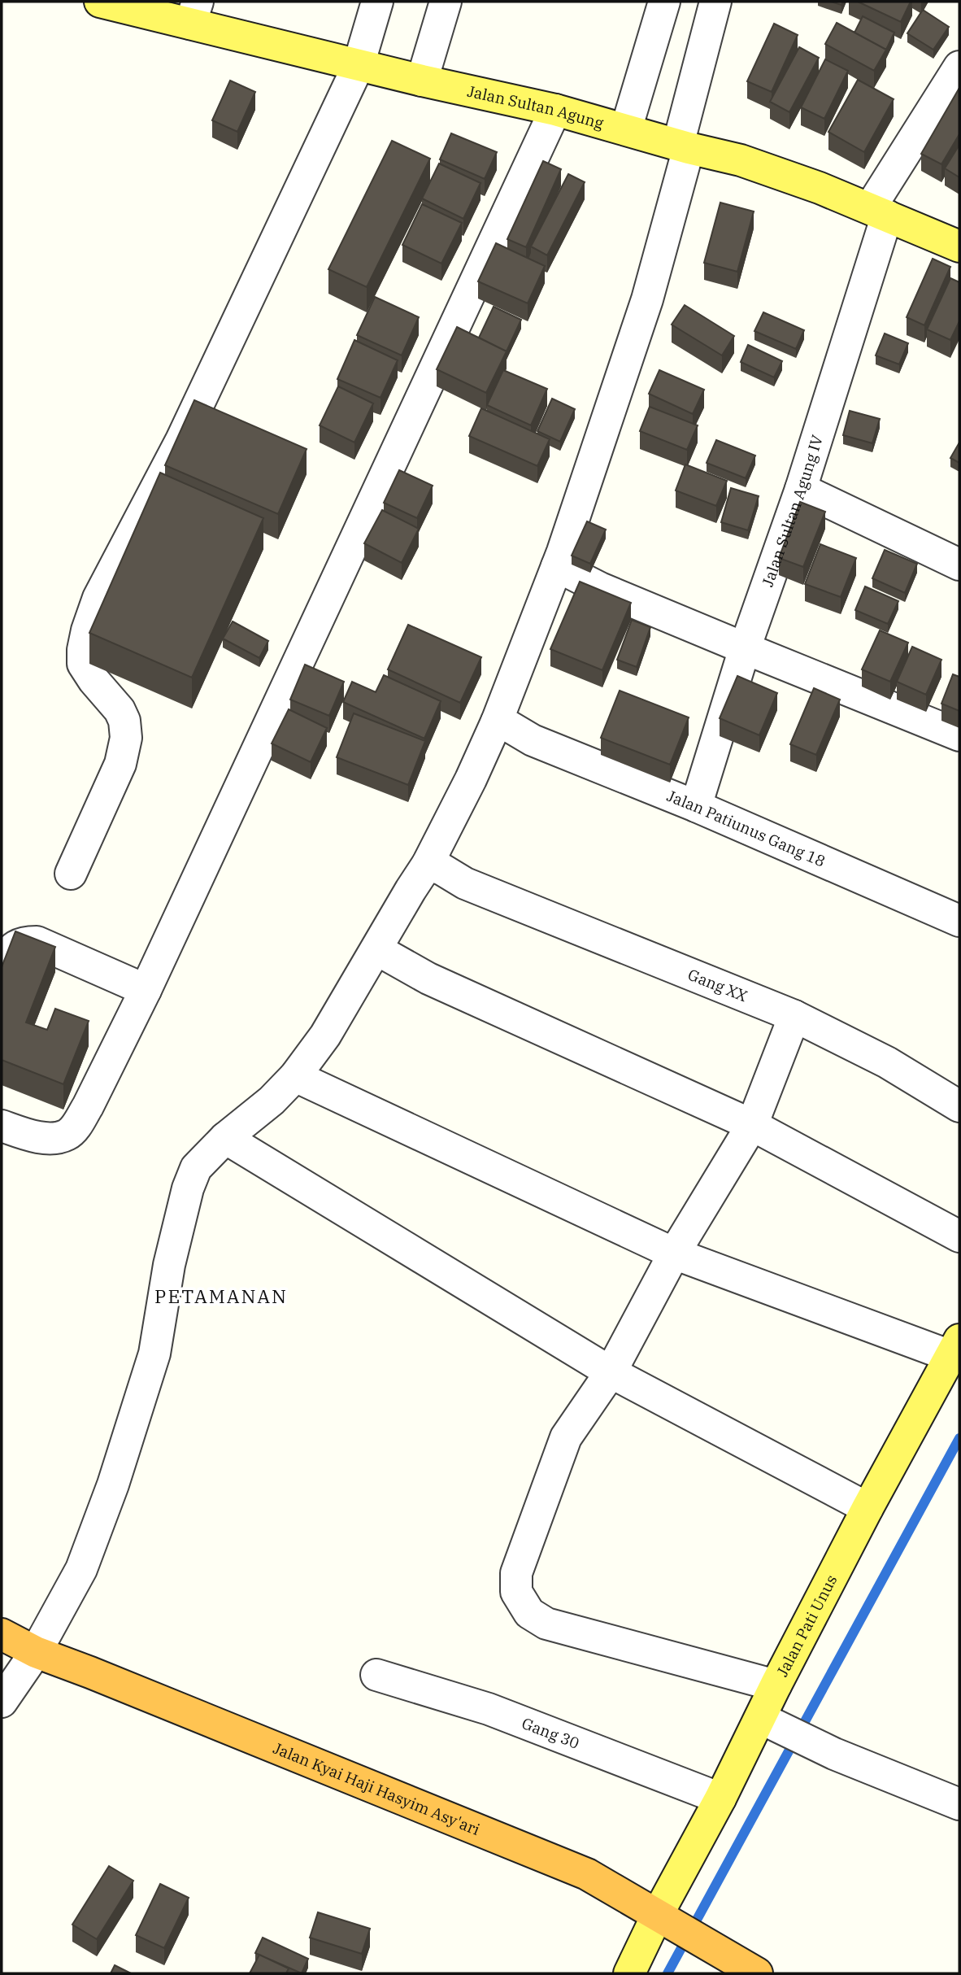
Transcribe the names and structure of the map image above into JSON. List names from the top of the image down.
{
  "streets": {
    "highway": ["Jalan Kyai Haji Hasyim Asy'ari"],
    "main road": ["Jalan Sultan Agung", "Jalan Pati Unus"],
    "street": [
      "Jalan Sultan Agung IV",
      "Jalan Patiunus Gang 18",
      "Gang XX",
      "Gang 30"
    ]
  },
  "crossings": [
    ["Jalan Sultan Agung", "Jalan Sultan Agung IV"],
    ["Jalan Sultan Agung IV", "Jalan Patiunus Gang 18"],
    ["Jalan Pati Unus", "Gang 30"],
    ["Jalan Pati Unus", "Jalan Kyai Haji Hasyim Asy'ari"]
  ],
  "districts": ["PETAMANAN"]
}
